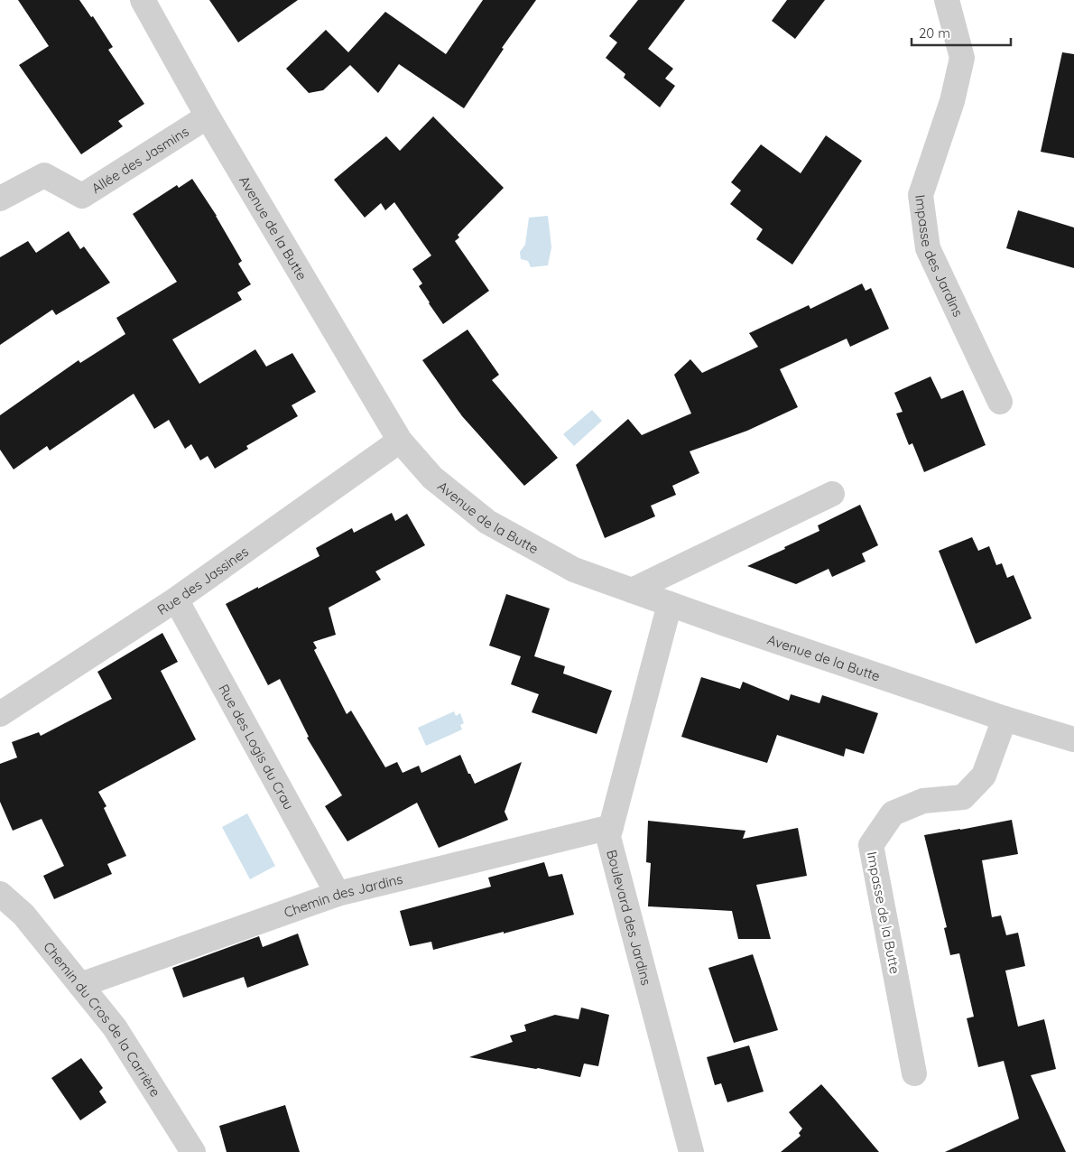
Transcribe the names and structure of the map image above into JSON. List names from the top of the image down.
{
  "streets": {
    "street": [
      "Allée des Jasmins",
      "Avenue de la Butte",
      "Impasse des Jardins",
      "Rue des Jassines",
      "Rue des Logis du Crau",
      "Chemin des Jardins",
      "Impasse de la Butte",
      "Boulevard des Jardins",
      "Chemin du Cros de la Carrière"
    ]
  },
  "crossings": [
    ["Allée des Jasmins", "Avenue de la Butte"],
    ["Avenue de la Butte", "Rue des Jassines"],
    ["Avenue de la Butte", "Impasse de la Butte"],
    ["Avenue de la Butte", "Boulevard des Jardins"],
    ["Rue des Jassines", "Rue des Logis du Crau"],
    ["Rue des Logis du Crau", "Chemin des Jardins"],
    ["Chemin des Jardins", "Boulevard des Jardins"],
    ["Chemin des Jardins", "Chemin du Cros de la Carrière"]
  ],
  "scale_bar": "20 m"
}
